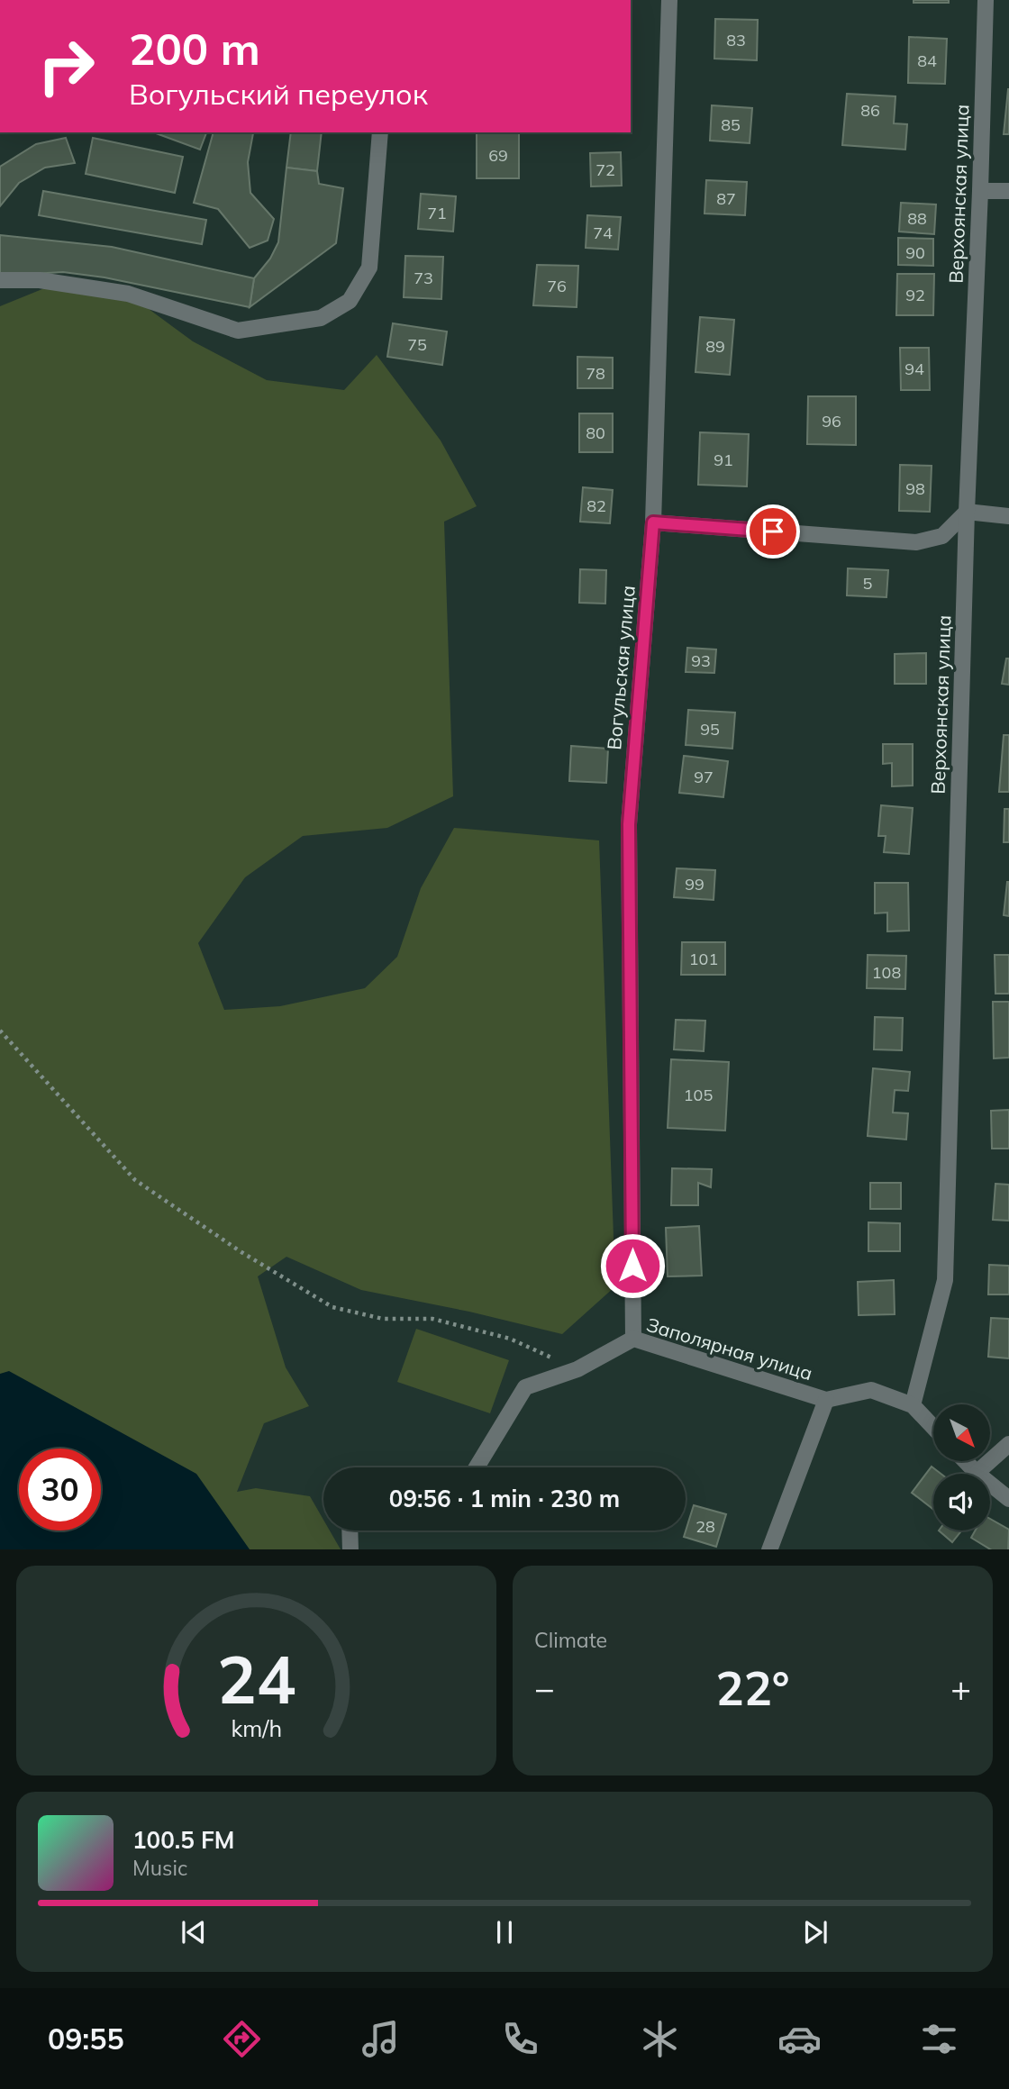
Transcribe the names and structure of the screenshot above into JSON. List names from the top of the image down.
{
  "streets": {
    "street": ["Верхоянская улица", "Вогульская улица", "Заполярная улица"]
  },
  "crossings": [
    ["Верхоянская улица", "Заполярная улица"],
    ["Вогульская улица", "Заполярная улица"]
  ],
  "house_numbers": [
    "83",
    "84",
    "86",
    "85",
    "69",
    "72",
    "87",
    "71",
    "88",
    "74",
    "90",
    "73",
    "76",
    "92",
    "75",
    "89",
    "94",
    "78",
    "96",
    "80",
    "91",
    "98",
    "82",
    "5",
    "93",
    "95",
    "97",
    "99",
    "101",
    "108",
    "105",
    "28"
  ],
  "north": "bottom right",
  "page": {
    "turn": ["200 m", "Вогульский переулок"],
    "limit": "30",
    "trip": "09:56 · 1 min · 230 m",
    "tile": "Climate",
    "heat": ["−", "22°", "+"],
    "song": ["100.5 FM", "Music"],
    "tabs": "09:55",
    "gauge": ["24", "km/h"]
  }
}
